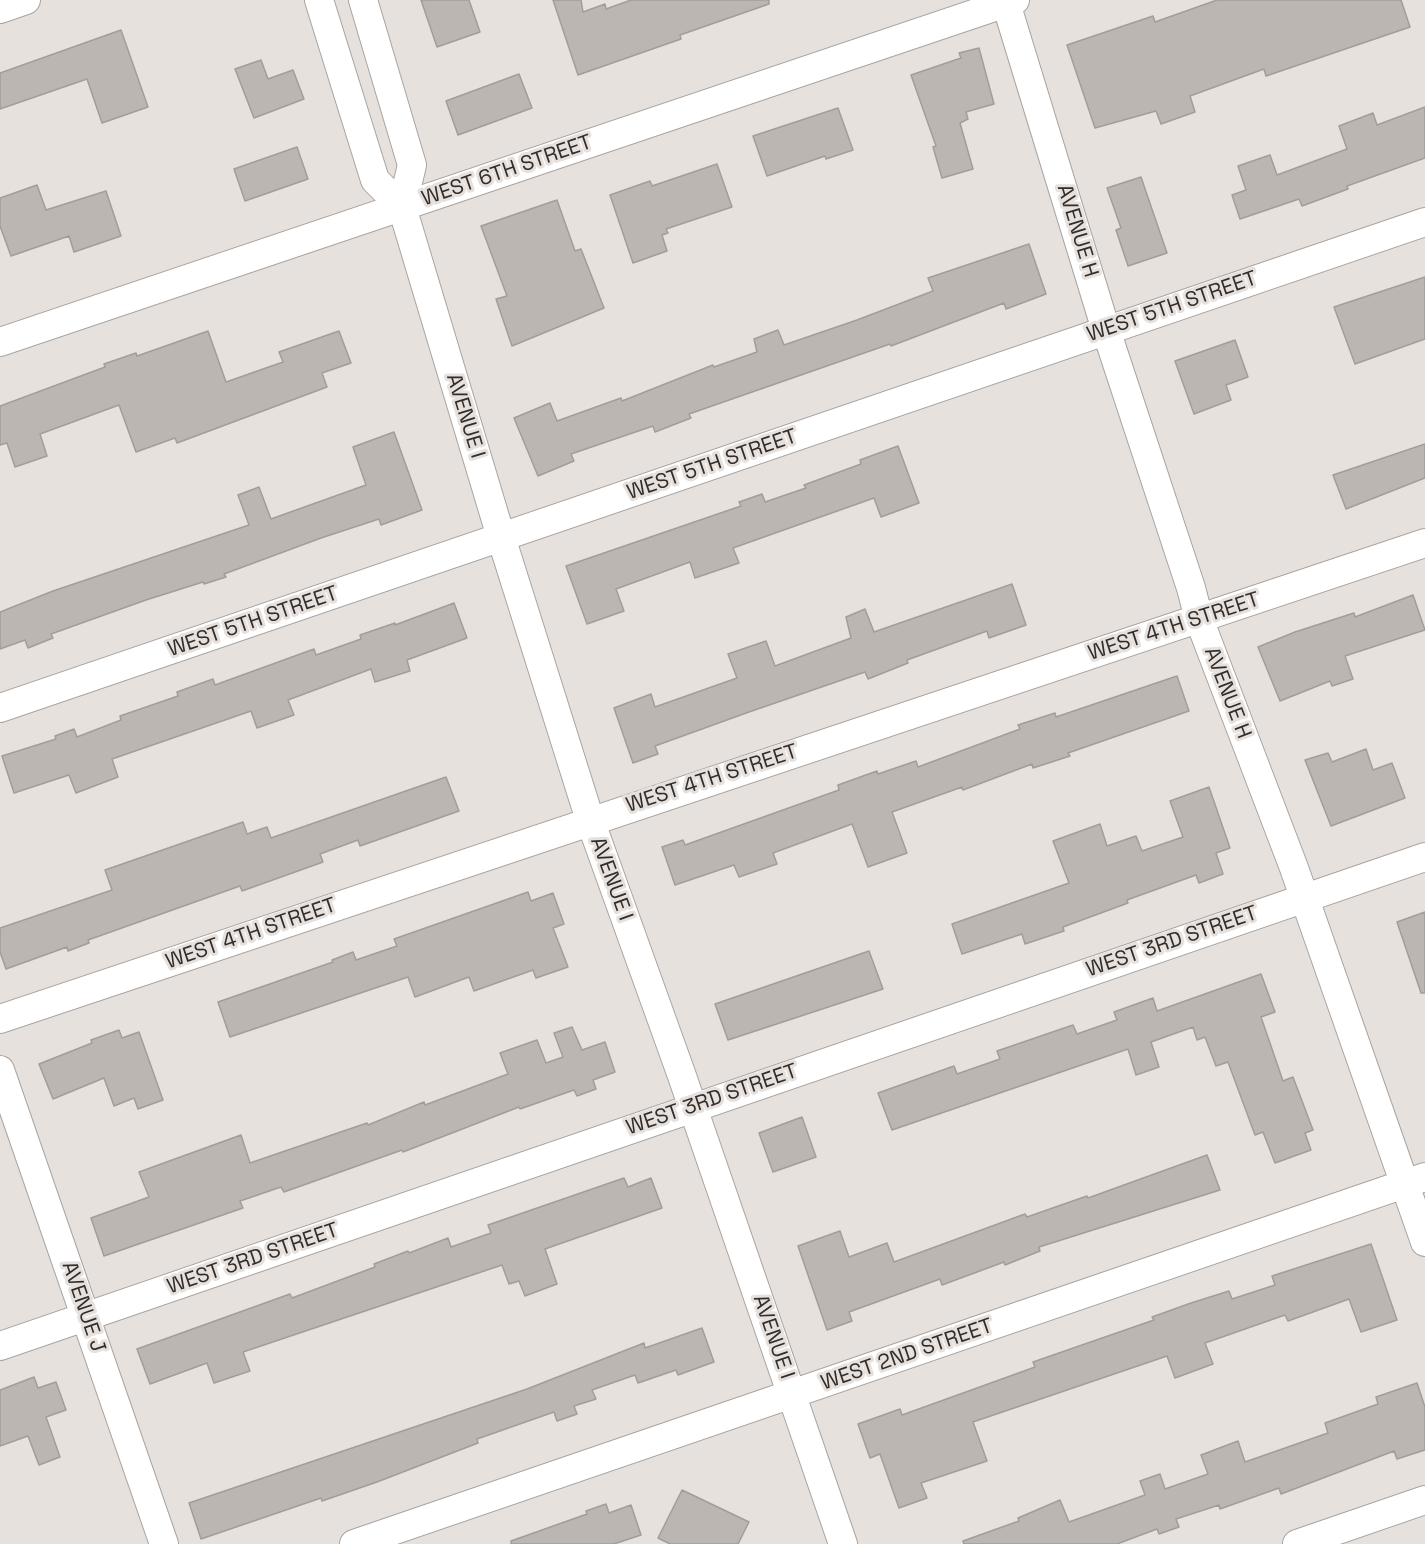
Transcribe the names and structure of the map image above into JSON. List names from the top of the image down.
{
  "streets": {
    "street": [
      "WEST 6TH STREET",
      "AVENUE H",
      "WEST 5TH STREET",
      "AVENUE I",
      "WEST 4TH STREET",
      "WEST 3RD STREET",
      "AVENUE J",
      "WEST 2ND STREET"
    ]
  },
  "crossings": [
    ["WEST 6TH STREET", "AVENUE H"],
    ["WEST 6TH STREET", "AVENUE I"],
    ["AVENUE H", "WEST 5TH STREET"],
    ["AVENUE H", "WEST 4TH STREET"],
    ["AVENUE H", "WEST 3RD STREET"],
    ["AVENUE H", "WEST 2ND STREET"],
    ["WEST 5TH STREET", "AVENUE I"],
    ["AVENUE I", "WEST 4TH STREET"],
    ["AVENUE I", "WEST 3RD STREET"],
    ["AVENUE I", "WEST 2ND STREET"],
    ["WEST 3RD STREET", "AVENUE J"]
  ]
}
